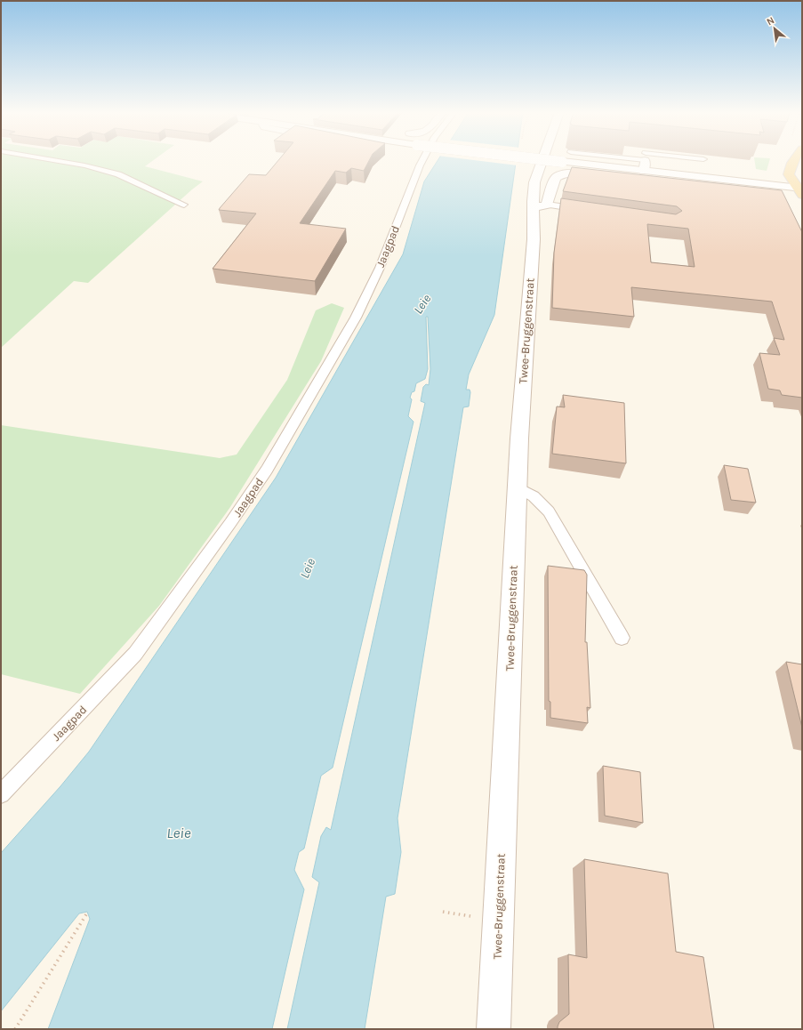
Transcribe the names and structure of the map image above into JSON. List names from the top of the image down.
{
  "streets": {
    "street": ["Twee-Bruggenstraat"],
    "lane": ["Jaagpad"]
  },
  "water": ["Leie"],
  "north": "top left"
}
